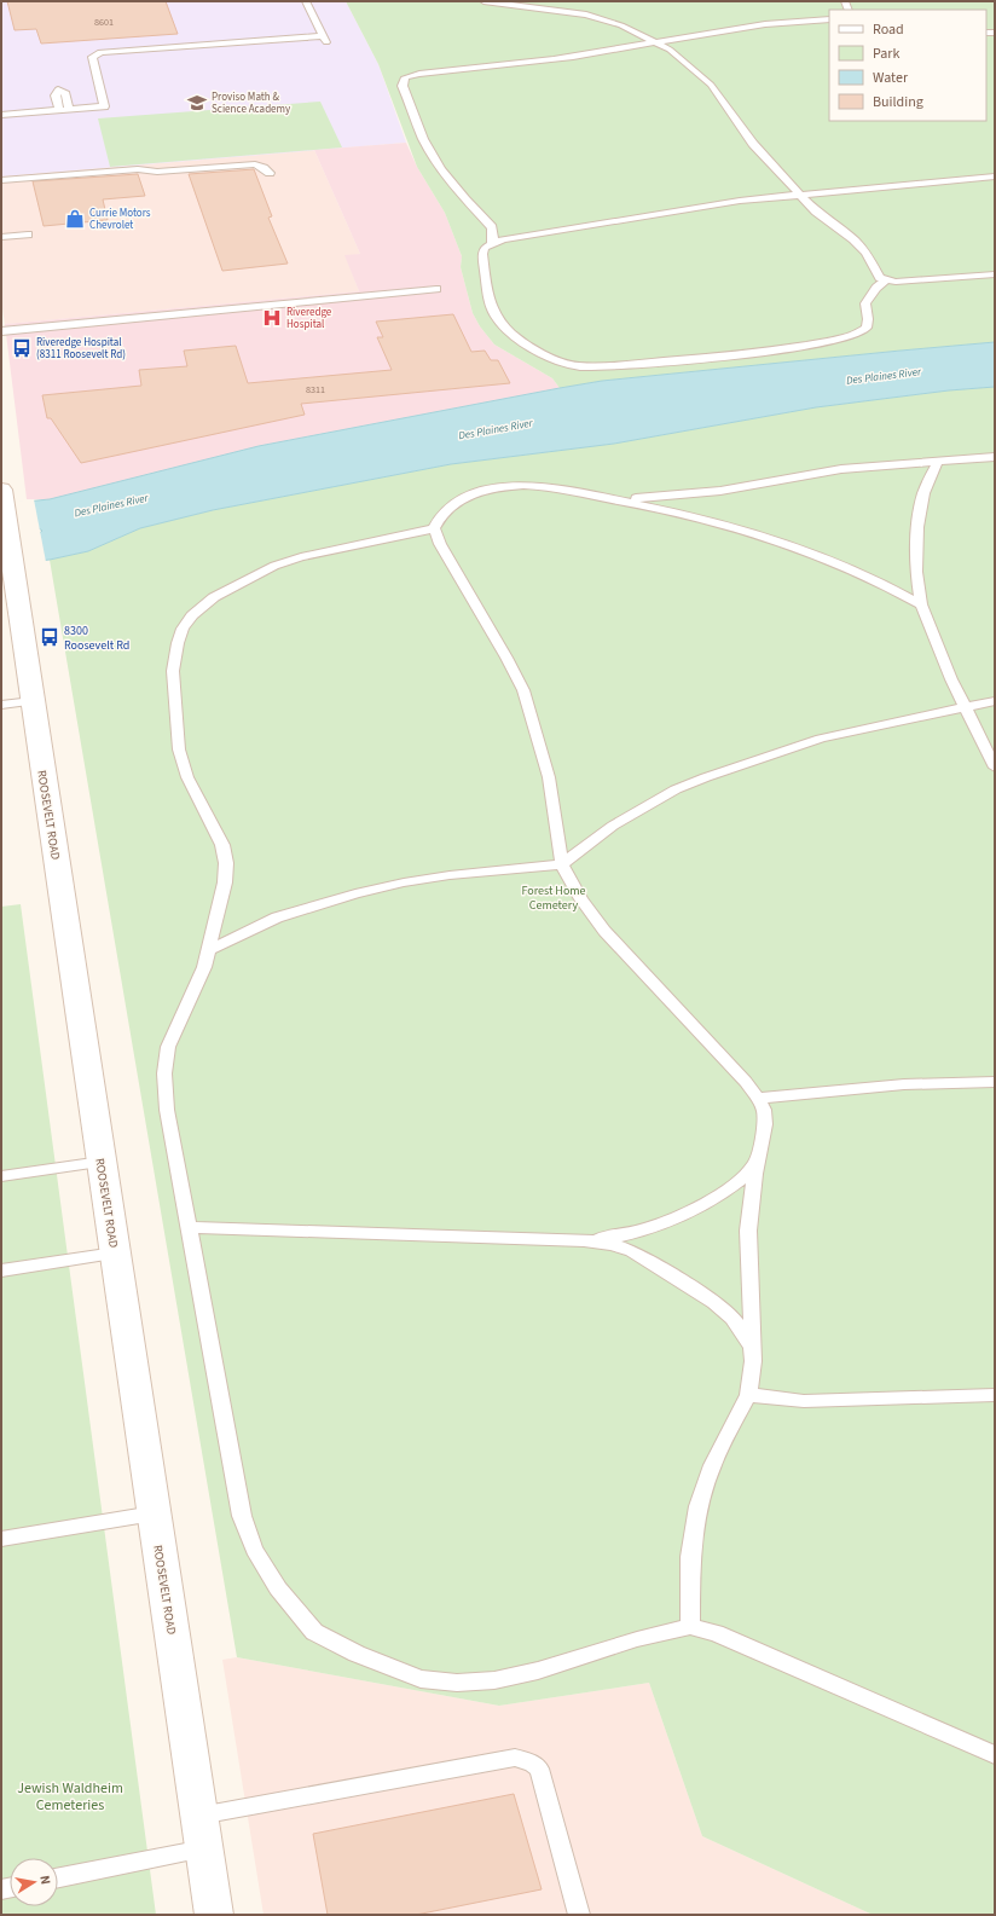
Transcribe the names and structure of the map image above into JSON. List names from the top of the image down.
{
  "streets": {
    "main road": ["ROOSEVELT ROAD"]
  },
  "water": ["Des Plaines River"],
  "parks": ["Forest Home Cemetery", "Jewish Waldheim Cemeteries"],
  "places": {
    "school or university": ["Proviso Math & Science Academy"],
    "shop": ["Currie Motors Chevrolet"],
    "hospital": ["Riveredge Hospital"],
    "bus stop": ["Riveredge Hospital (8311 Roosevelt Rd)", "8300 Roosevelt Rd"]
  },
  "house_numbers": ["8601", "8311"],
  "legend": [
    "Road",
    "Park",
    "Water",
    "Building"
  ],
  "north": "right"
}
